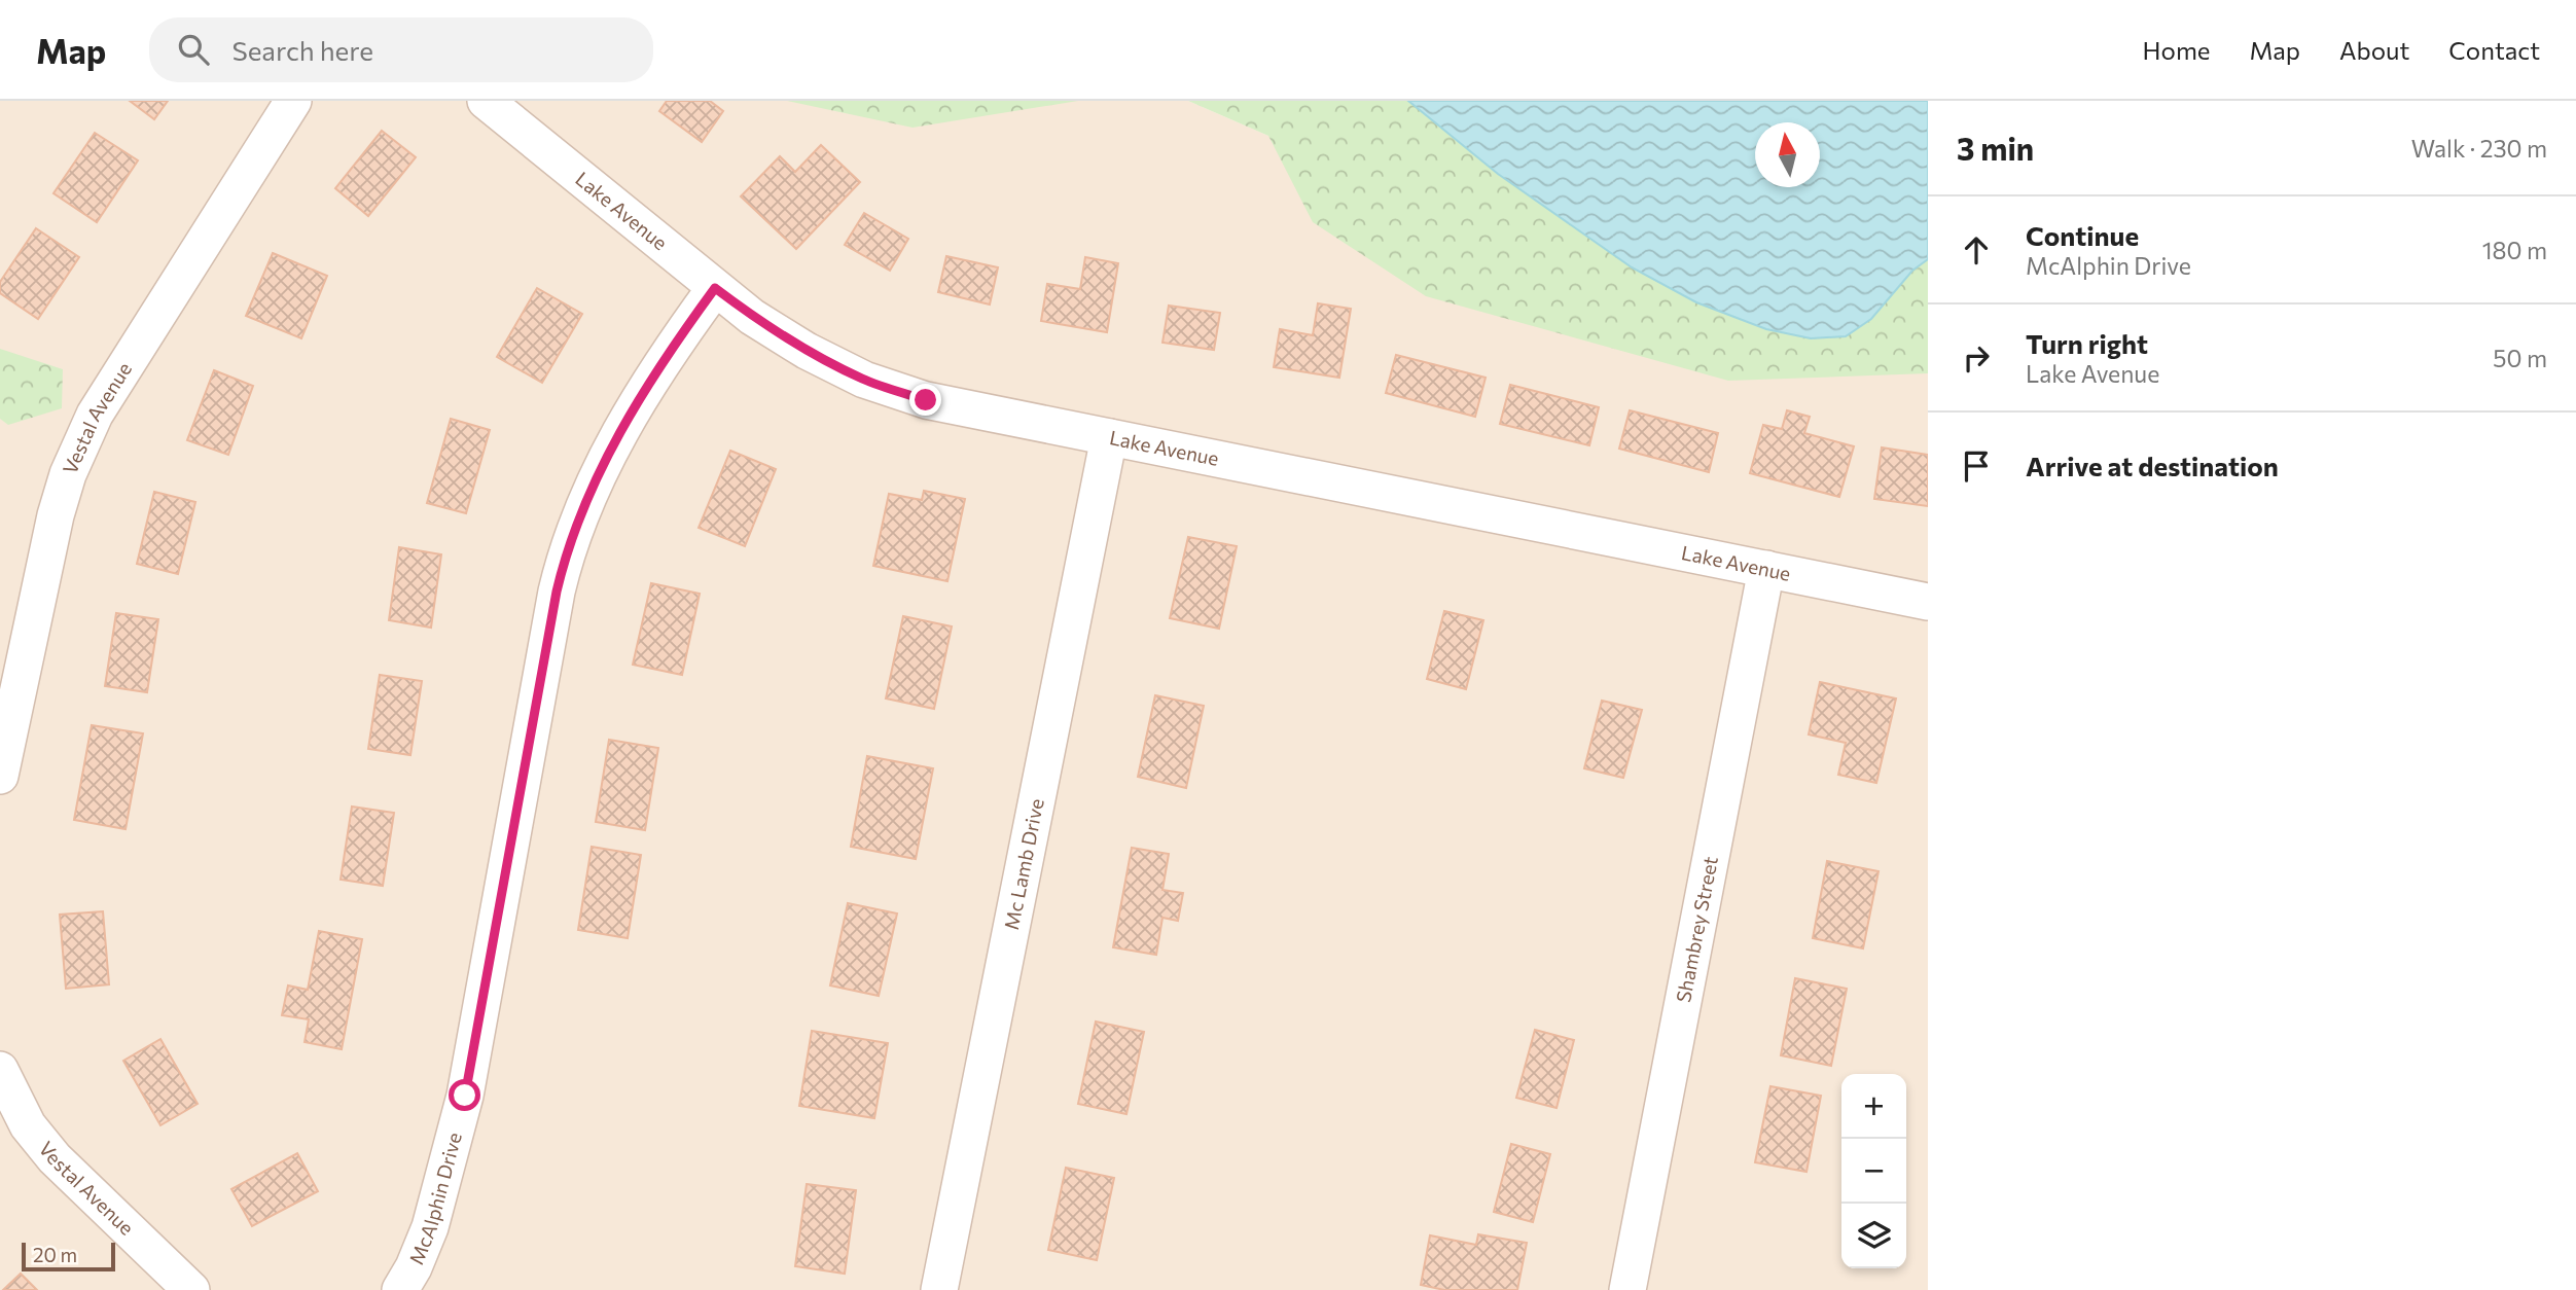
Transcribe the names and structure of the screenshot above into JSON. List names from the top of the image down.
{
  "streets": {
    "street": [
      "Lake Avenue",
      "Vestal Avenue",
      "Mc Lamb Drive",
      "Shambrey Street",
      "McAlphin Drive"
    ]
  },
  "crossings": [
    ["Lake Avenue", "Mc Lamb Drive"],
    ["Lake Avenue", "Shambrey Street"],
    ["Lake Avenue", "McAlphin Drive"]
  ],
  "scale_bar": "20 m",
  "north": "top",
  "page": {
    "header": "Map",
    "search": "Search here",
    "nav": [
      "Home",
      "Map",
      "About",
      "Contact"
    ],
    "heading": ["3 min", "Walk · 230 m"],
    "list": [
      ["Continue", "McAlphin Drive", "180 m"],
      ["Turn right", "Lake Avenue", "50 m"],
      "Arrive at destination"
    ],
    "map_buttons": ["+", "−"],
    "scale": "20 m"
  }
}
